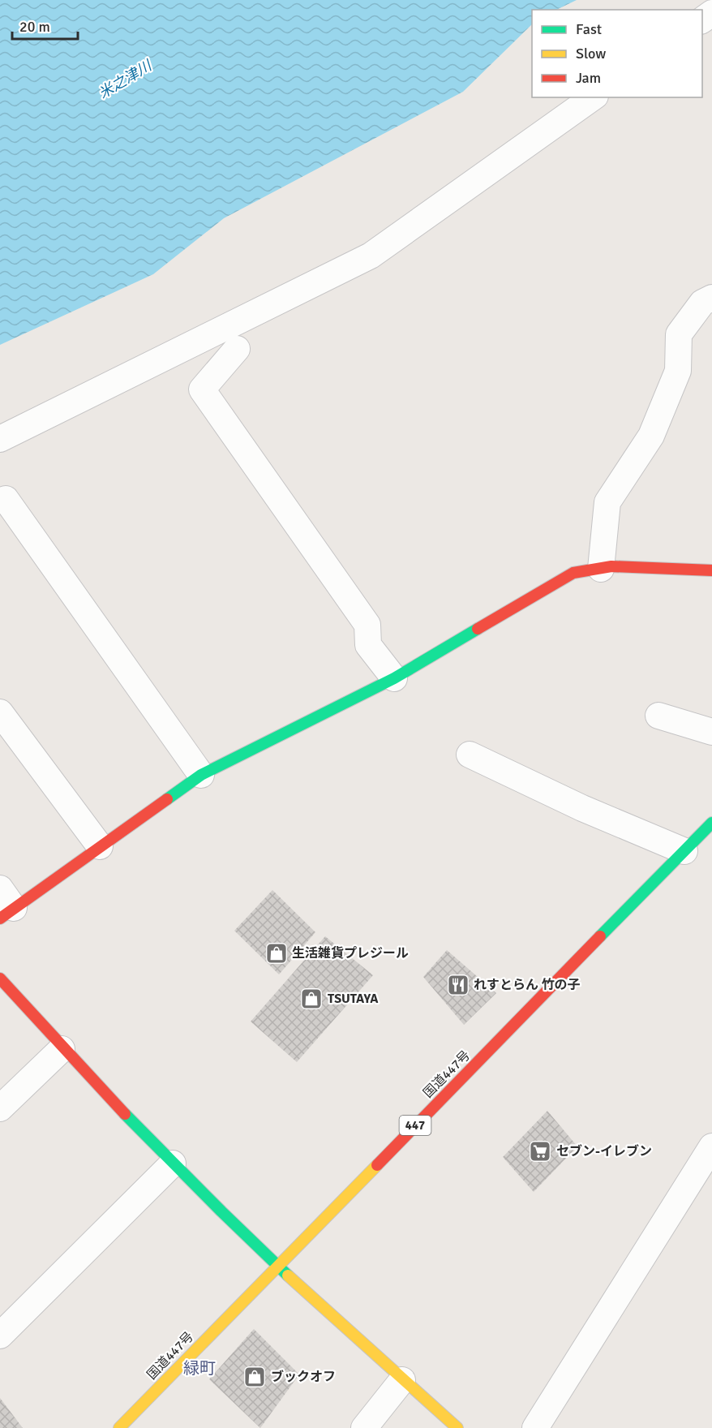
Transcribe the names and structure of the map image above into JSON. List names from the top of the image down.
{
  "streets": {
    "main road": ["国道447号", "447"]
  },
  "districts": ["緑町"],
  "water": ["米之津川"],
  "places": {
    "shop": ["生活雑貨プレジール", "TSUTAYA", "ブックオフ"],
    "restaurant": ["れすとらん 竹の子"],
    "supermarket": ["セブン-イレブン"]
  },
  "legend": ["Fast", "Slow", "Jam"],
  "scale_bar": "20 m"
}
